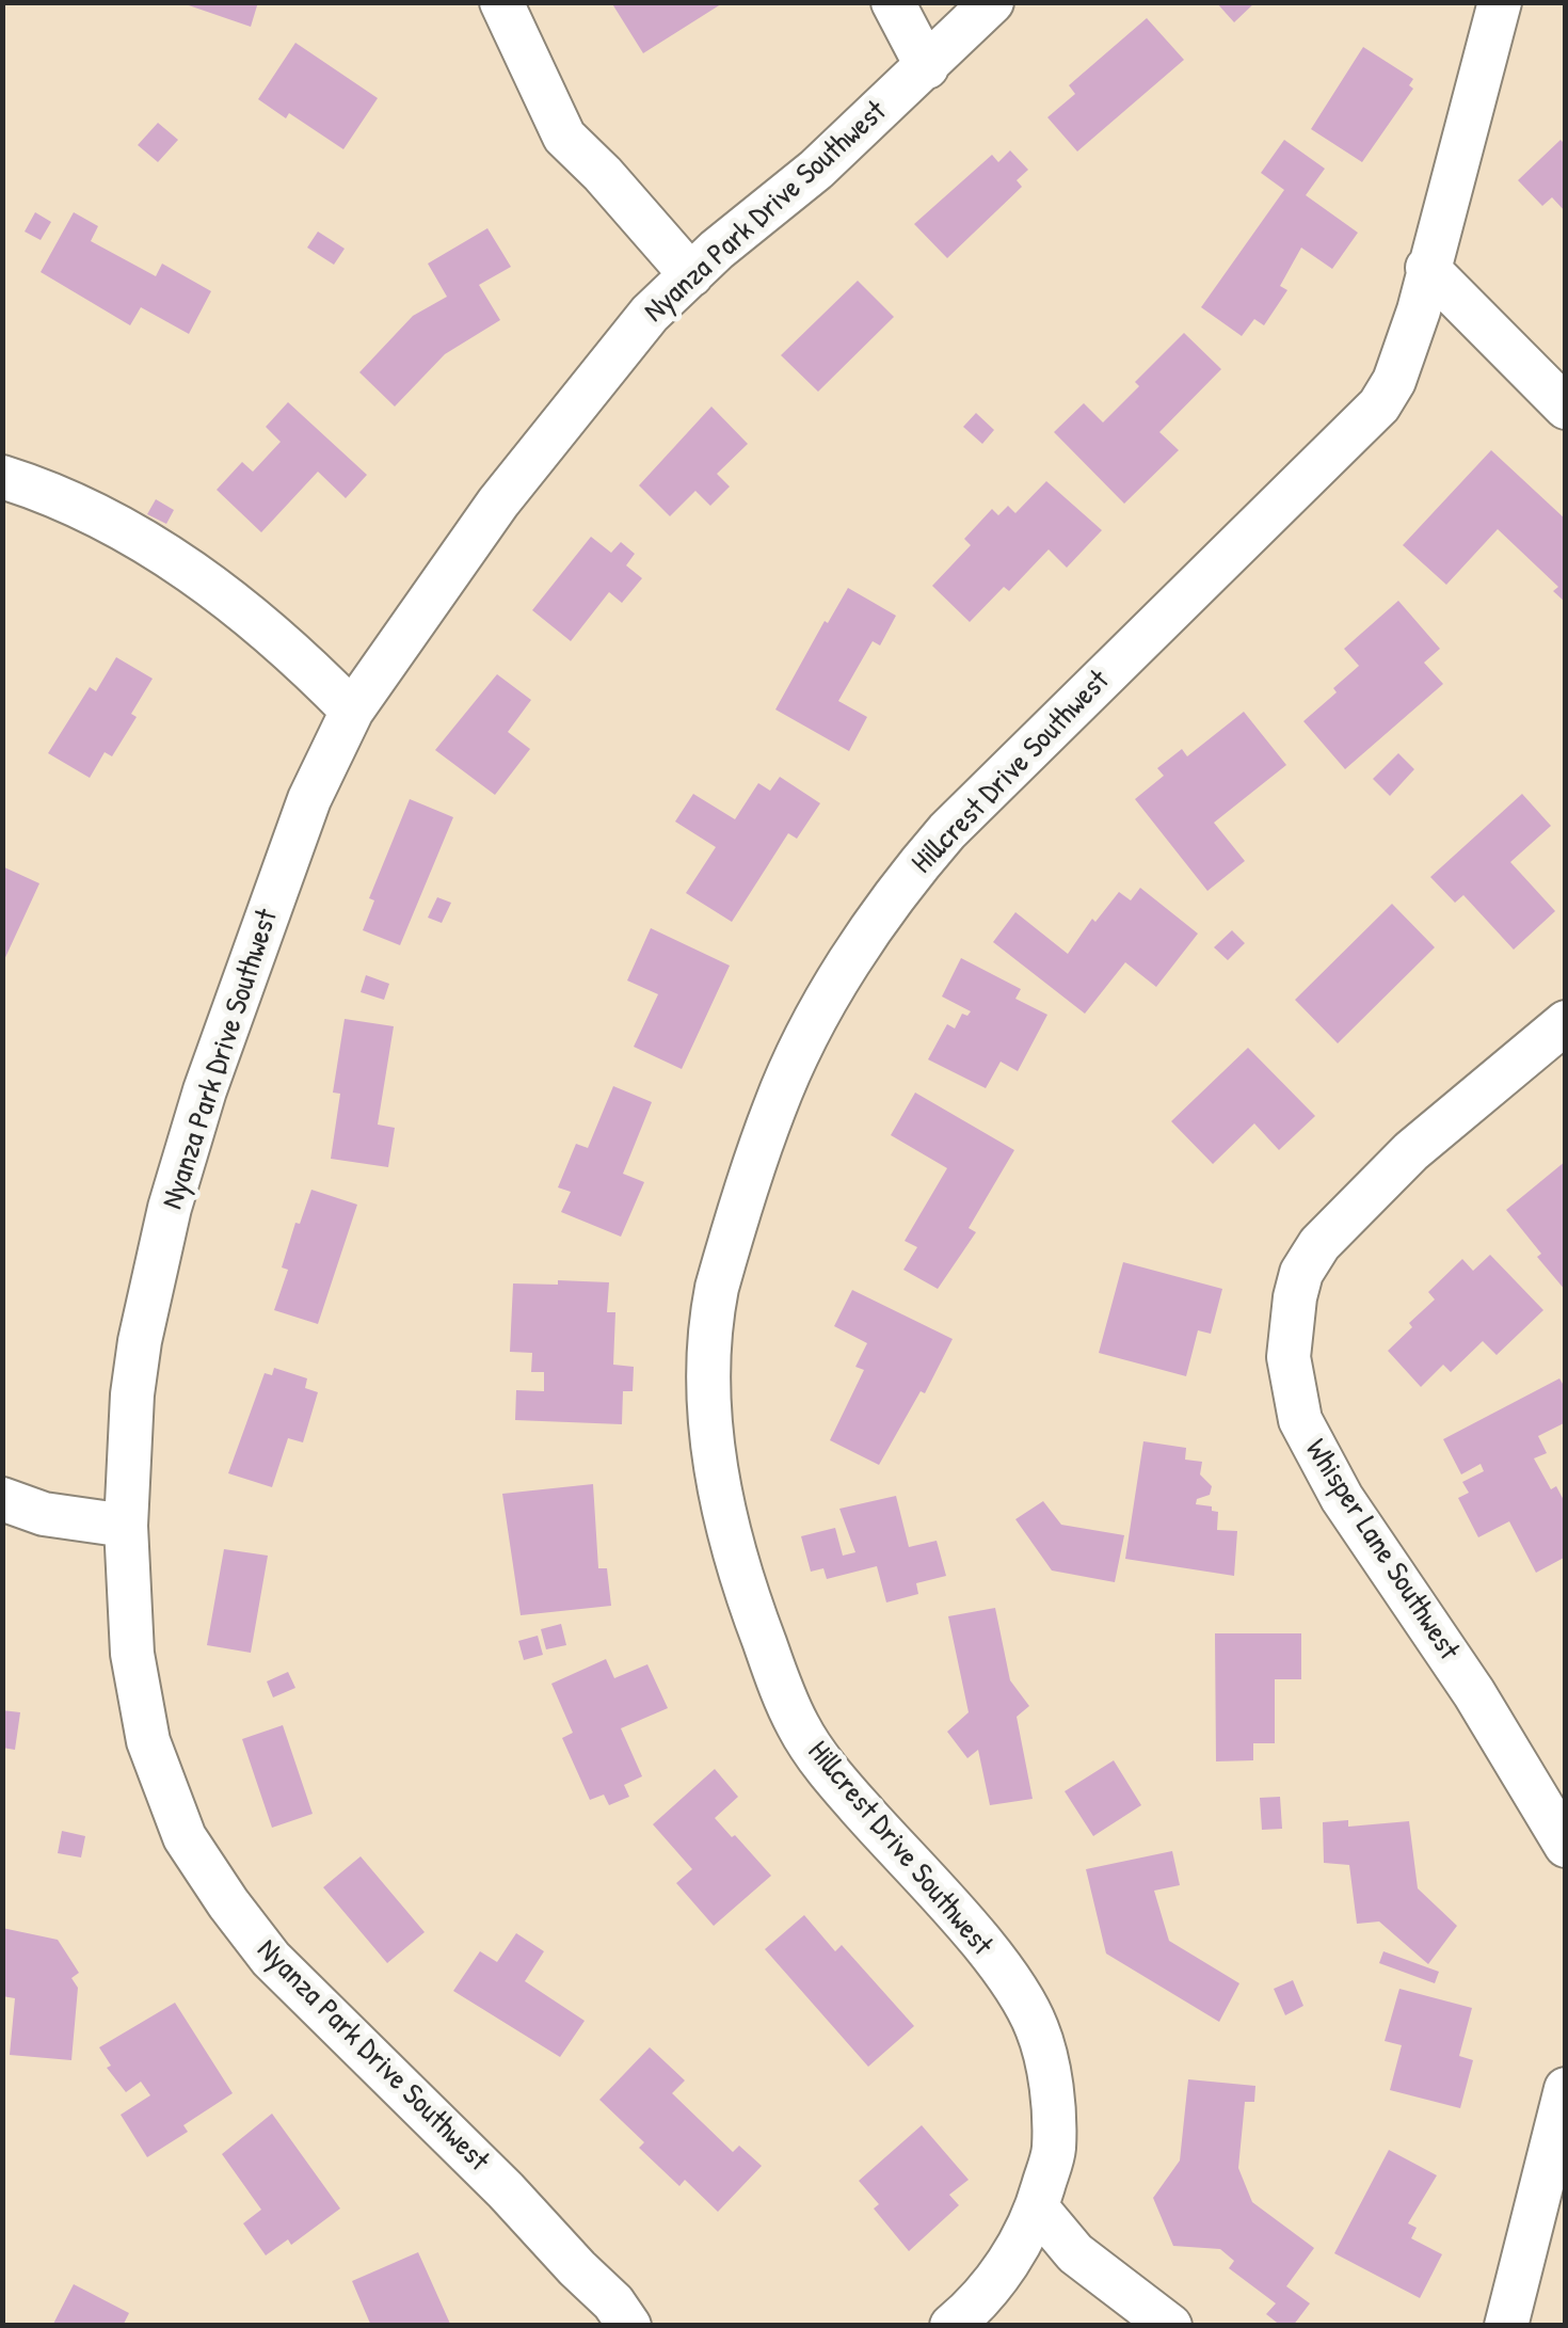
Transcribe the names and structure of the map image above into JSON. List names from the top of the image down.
{
  "streets": {
    "street": ["Nyanza Park Drive Southwest", "Hillcrest Drive Southwest", "Whisper Lane Southwest"]
  }
}
